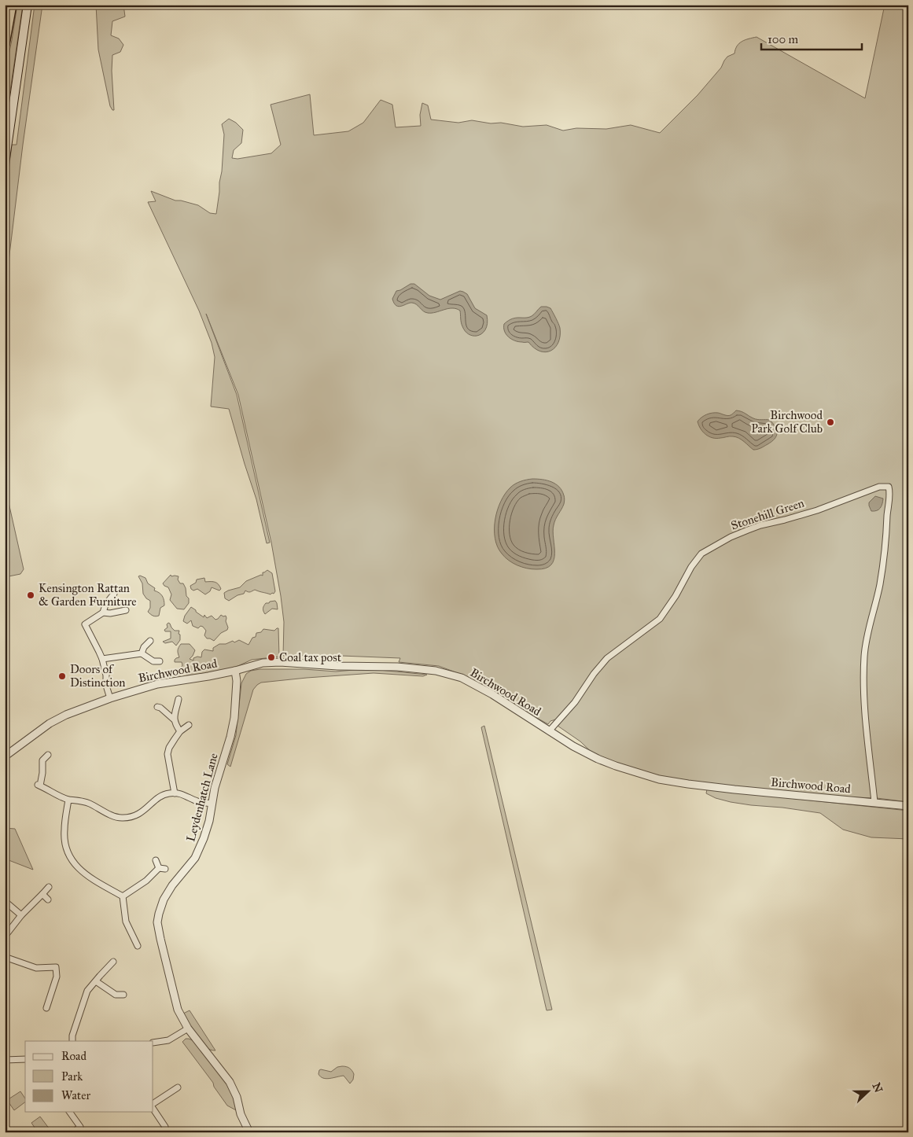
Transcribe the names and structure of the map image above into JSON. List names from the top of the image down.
{
  "streets": {
    "street": ["Stonehill Green", "Birchwood Road", "Leydenhatch Lane"]
  },
  "crossings": [
    ["Stonehill Green", "Birchwood Road"],
    ["Birchwood Road", "Leydenhatch Lane"]
  ],
  "places": [
    "Birchwood Park Golf Club",
    "Kensington Rattan & Garden Furniture",
    "Coal tax post",
    "Doors of Distinction"
  ],
  "legend": ["Road", "Park", "Water"],
  "scale_bar": "100 m",
  "north": "right"
}
